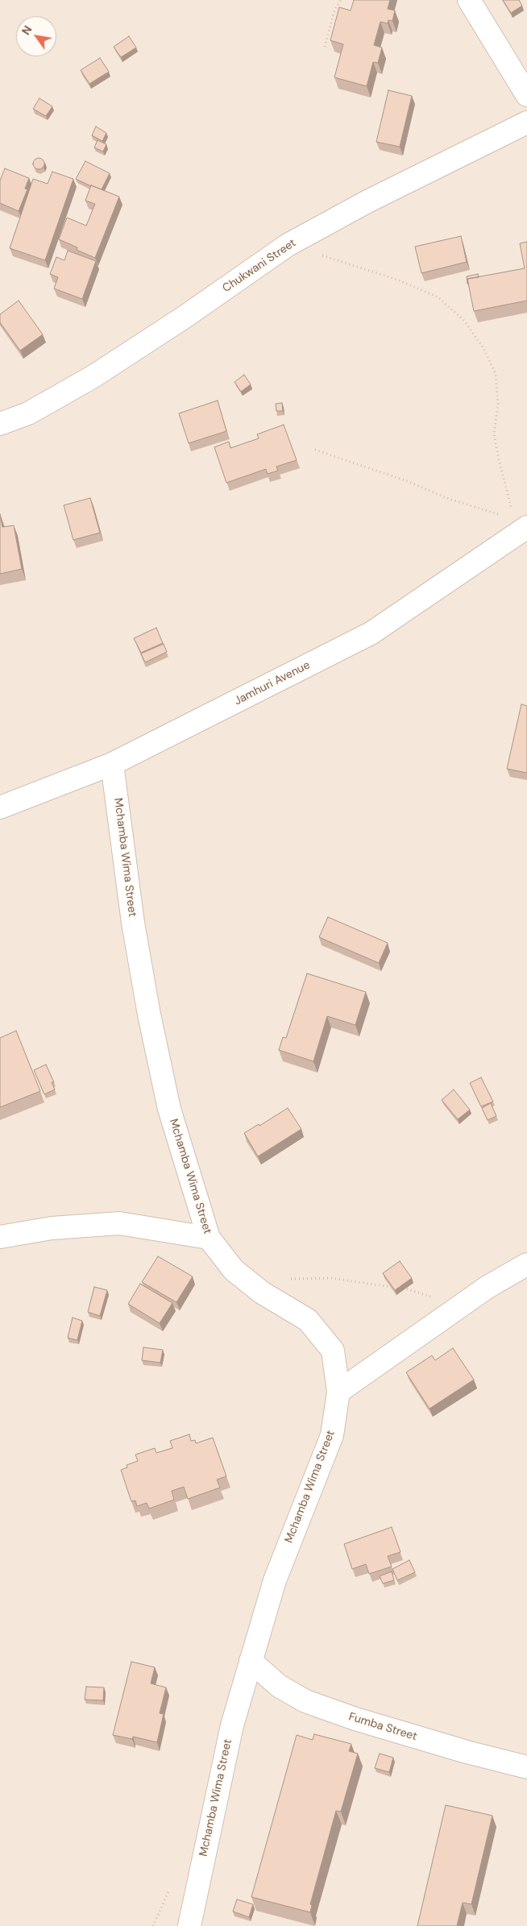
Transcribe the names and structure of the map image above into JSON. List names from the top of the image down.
{
  "streets": {
    "street": [
      "Chukwani Street",
      "Jamhuri Avenue",
      "Mchamba Wima Street",
      "Fumba Street"
    ]
  },
  "crossings": [
    ["Jamhuri Avenue", "Mchamba Wima Street"],
    ["Mchamba Wima Street", "Fumba Street"]
  ],
  "north": "top left"
}
